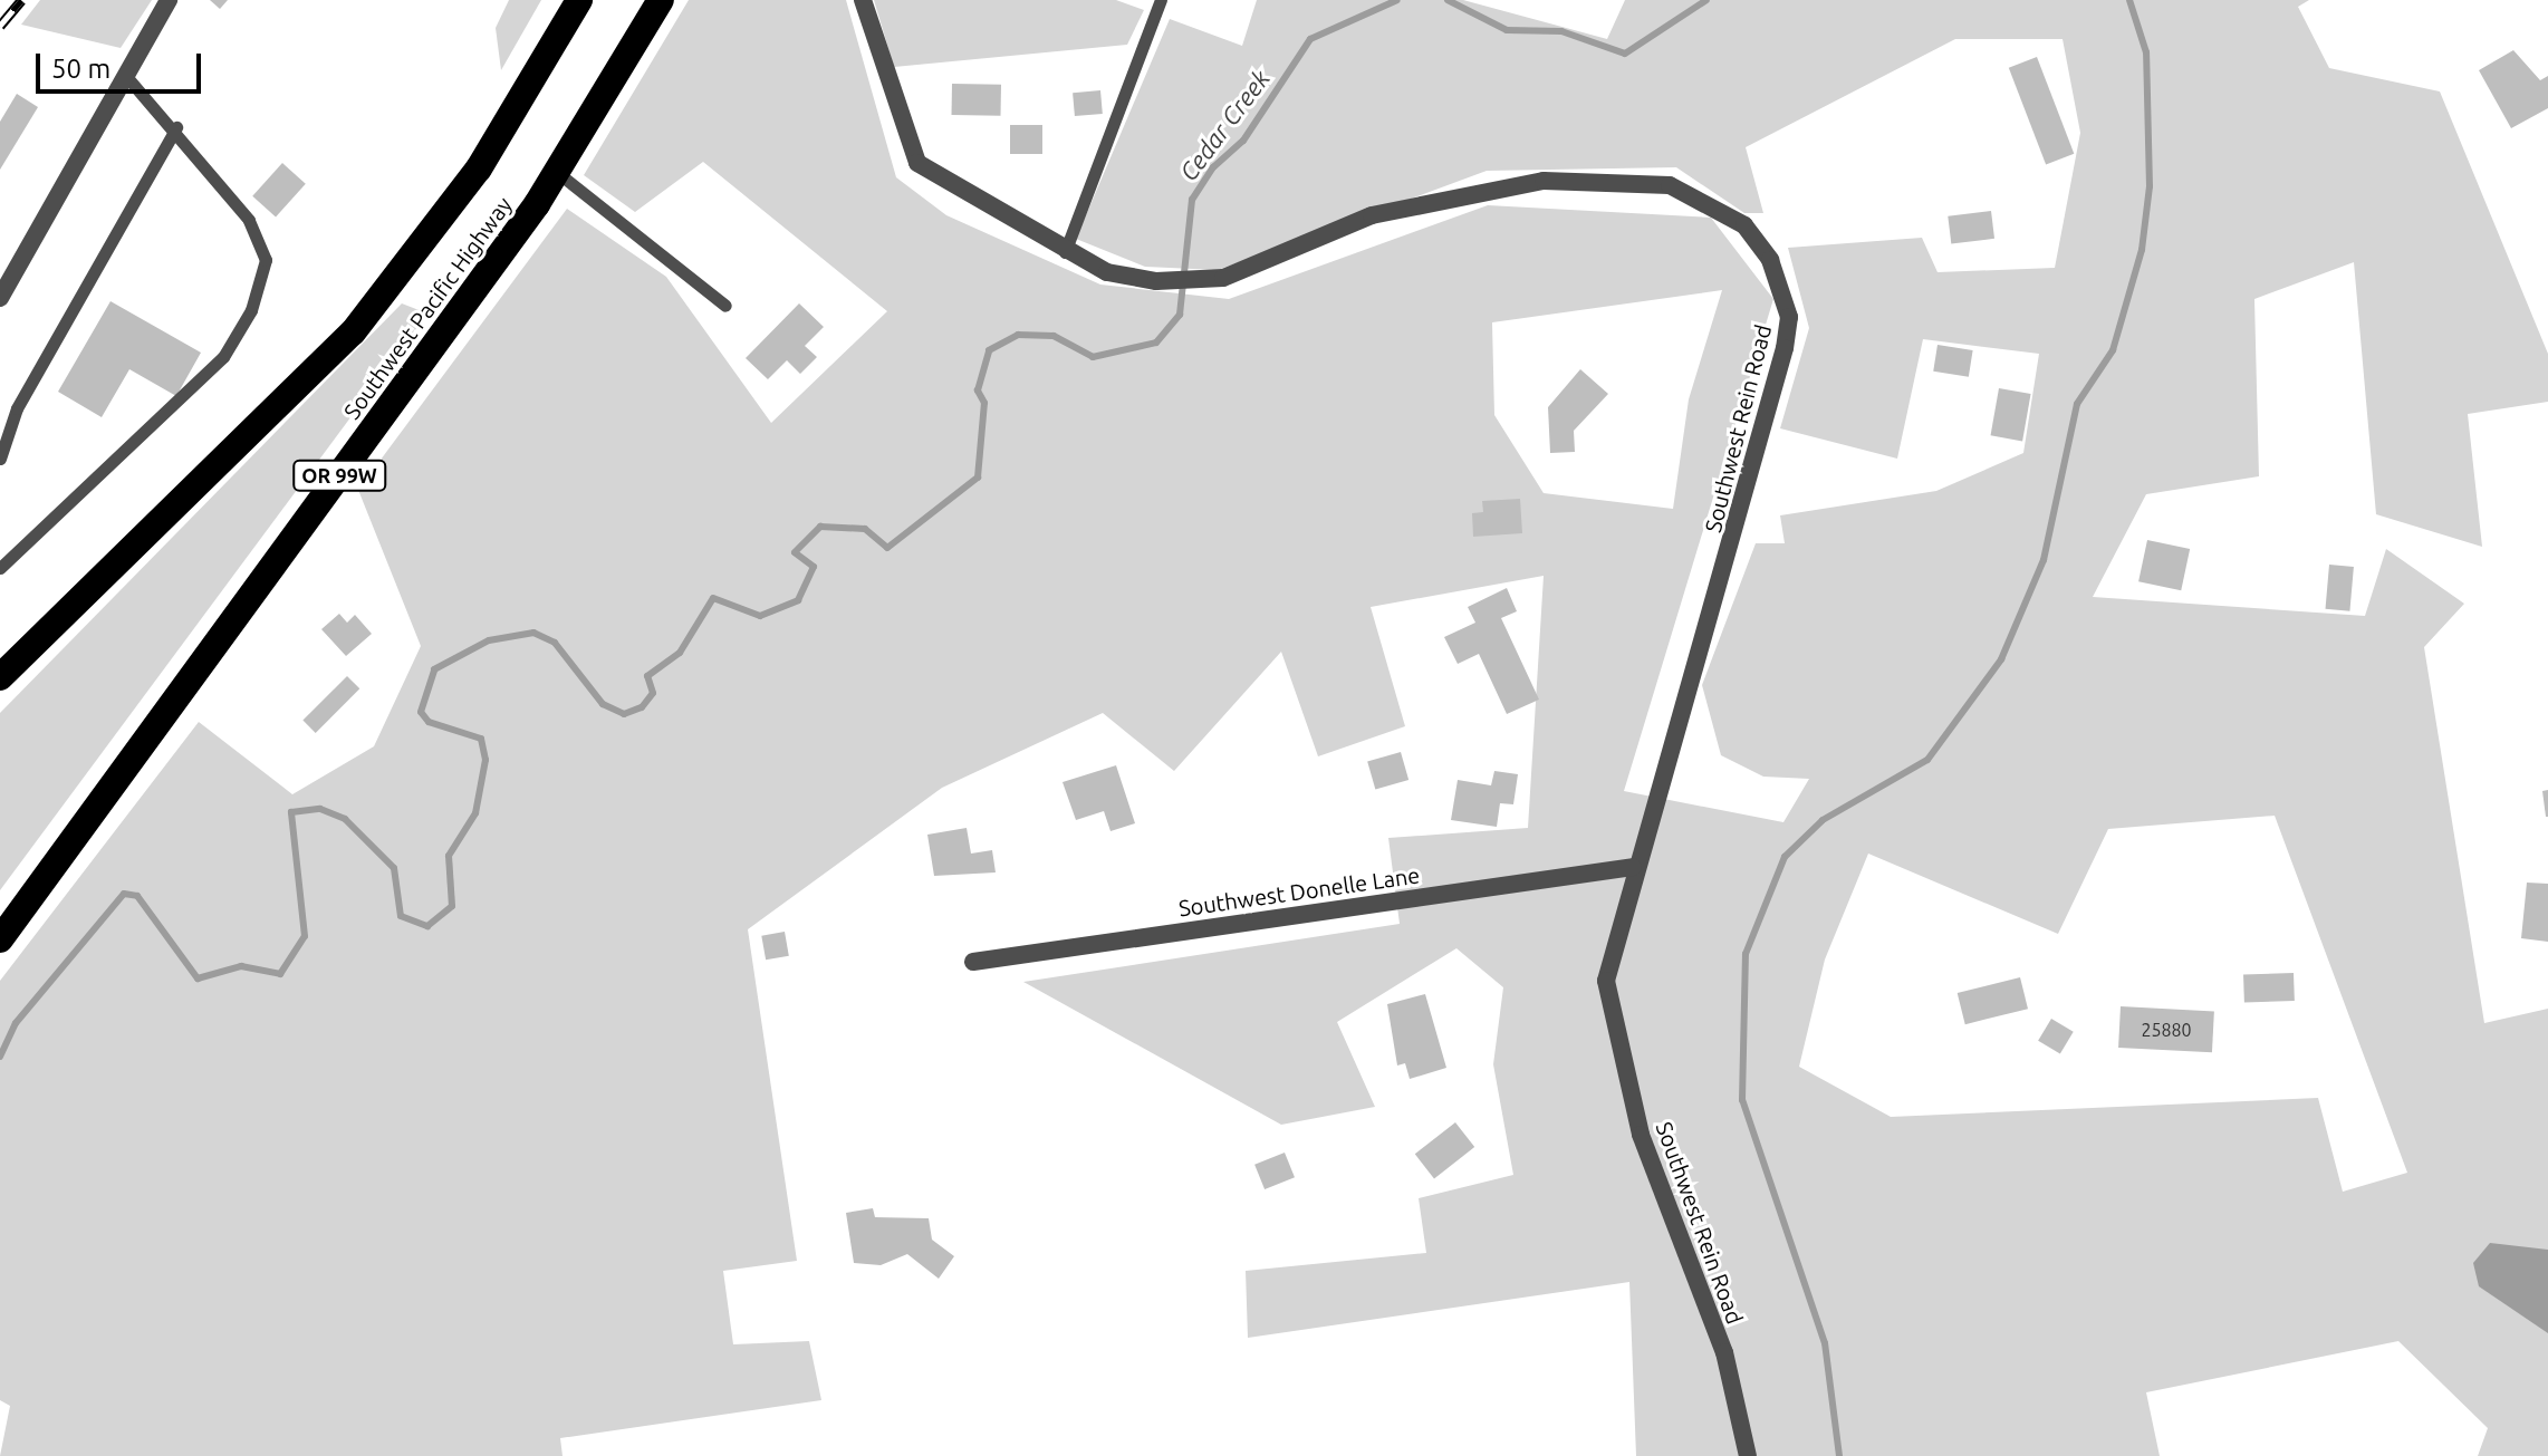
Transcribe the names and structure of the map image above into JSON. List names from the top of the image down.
{
  "streets": {
    "highway": ["Southwest Pacific Highway", "OR 99W"],
    "street": ["Southwest Rein Road", "Southwest Donelle Lane"]
  },
  "crossings": [
    ["Southwest Rein Road", "Southwest Donelle Lane"]
  ],
  "water": ["Cedar Creek"],
  "house_numbers": ["25880"],
  "scale_bar": "50 m"
}
